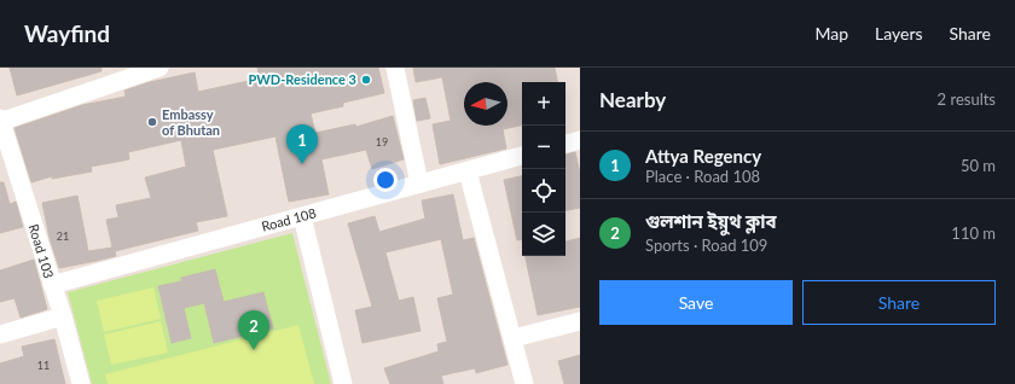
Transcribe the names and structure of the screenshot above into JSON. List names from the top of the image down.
{
  "streets": {
    "street": ["Road 108", "Road 103"]
  },
  "crossings": [
    ["Road 108", "Road 103"]
  ],
  "places": ["PWD-Residence 3", "Embassy of Bhutan"],
  "house_numbers": ["19", "21", "11"],
  "north": "left",
  "page": {
    "header": "Wayfind",
    "nav": ["Map", "Layers", "Share"],
    "heading": ["Nearby", "2 results"],
    "map_buttons": ["+", "−"],
    "pins": ["1", "2"],
    "list": [
      {
        "mark": "1",
        "name": "Attya Regency",
        "note": "Place · Road 108",
        "value": "50 m"
      },
      {
        "mark": "2",
        "name": "গুলশান ইয়ুথ ক্লাব",
        "note": "Sports · Road 109",
        "value": "110 m"
      }
    ],
    "buttons": ["Save", "Share"]
  }
}
